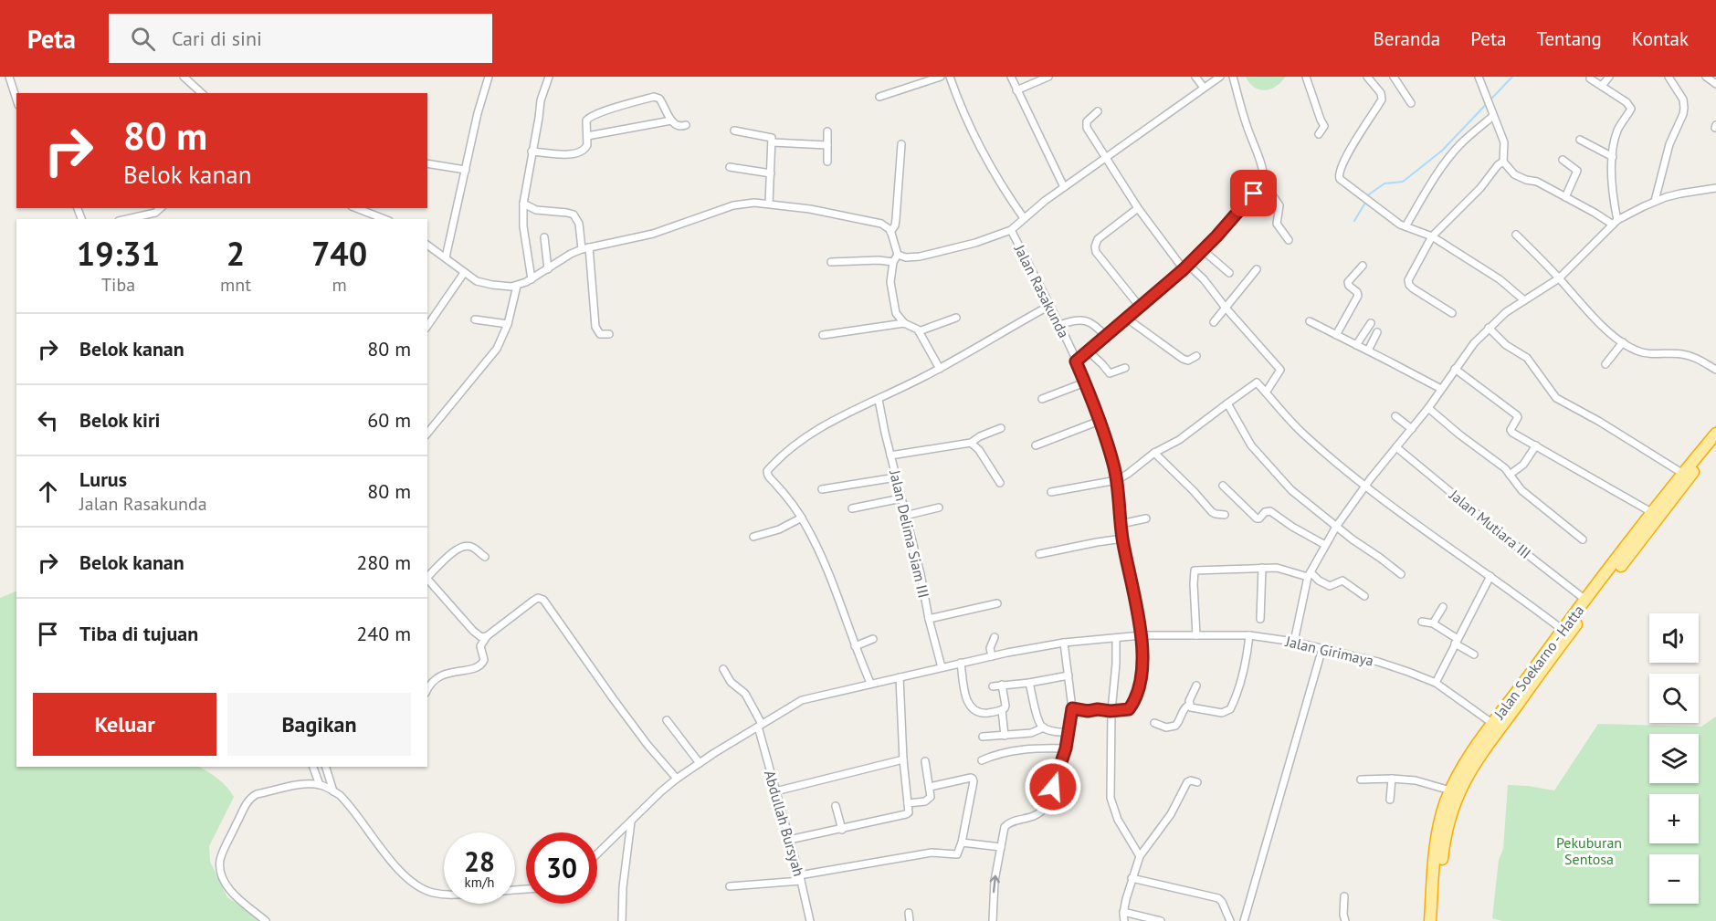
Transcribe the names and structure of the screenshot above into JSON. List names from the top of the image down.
{
  "streets": {
    "highway": ["Jalan Soekarno - Hatta"],
    "street": [
      "Jalan Rasakunda",
      "Jalan Mutiara III",
      "Jalan Delima Siam III",
      "Jalan Girimaya",
      "Abdullah Bursyah"
    ]
  },
  "crossings": [
    ["Jalan Rasakunda", "Jalan Girimaya"],
    ["Jalan Mutiara III", "Jalan Soekarno - Hatta"],
    ["Jalan Delima Siam III", "Jalan Girimaya"],
    ["Jalan Girimaya", "Jalan Soekarno - Hatta"],
    ["Jalan Girimaya", "Abdullah Bursyah"]
  ],
  "parks": ["Pekuburan Sentosa"],
  "page": {
    "header": "Peta",
    "search": "Cari di sini",
    "nav": [
      "Beranda",
      "Peta",
      "Tentang",
      "Kontak"
    ],
    "turn": ["80 m", "Belok kanan"],
    "eta": [
      "19:31",
      "Tiba",
      "2",
      "mnt",
      "740",
      "m"
    ],
    "list": [
      {
        "name": "Belok kanan",
        "value": "80 m"
      },
      {
        "name": "Belok kiri",
        "value": "60 m"
      },
      {
        "name": "Lurus",
        "note": "Jalan Rasakunda",
        "value": "80 m"
      },
      {
        "name": "Belok kanan",
        "value": "280 m"
      },
      {
        "name": "Tiba di tujuan",
        "value": "240 m"
      }
    ],
    "map_buttons": ["+", "−"],
    "buttons": ["Keluar", "Bagikan"],
    "speed": "28 km/h",
    "limit": "30"
  }
}
